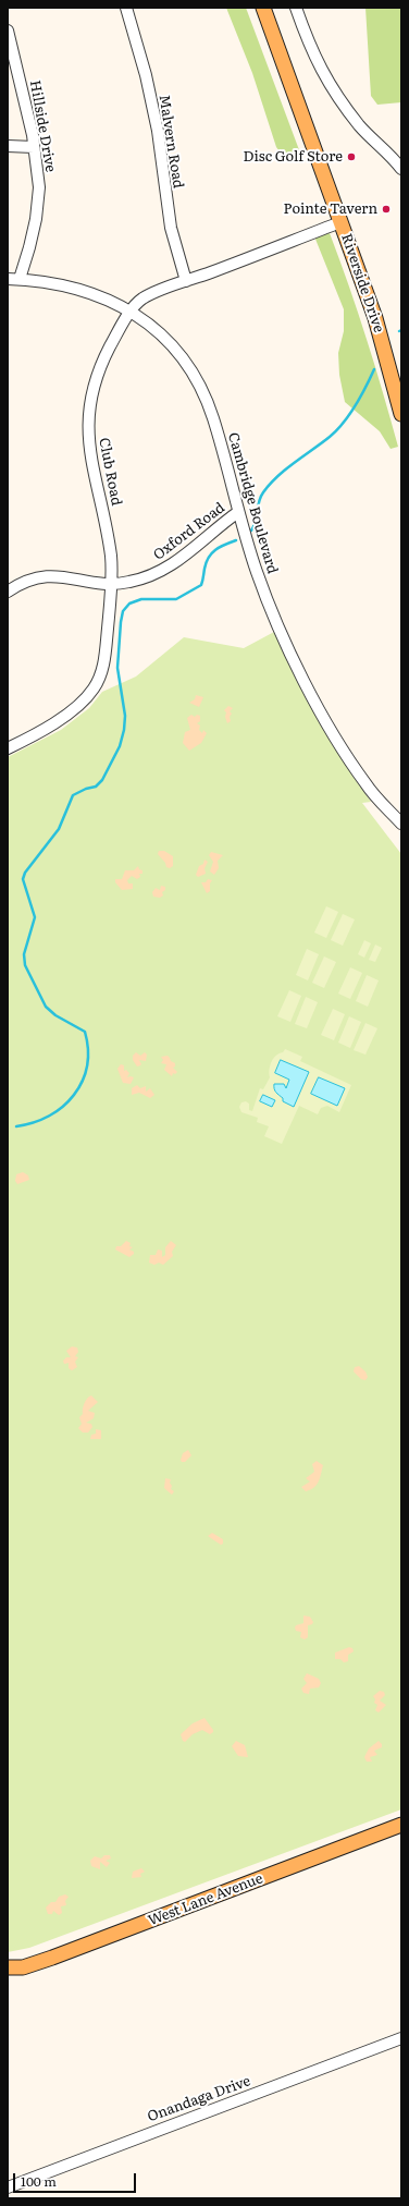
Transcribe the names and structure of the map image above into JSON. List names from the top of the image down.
{
  "streets": {
    "main road": ["Riverside Drive", "West Lane Avenue"],
    "street": [
      "Hillside Drive",
      "Malvern Road",
      "Club Road",
      "Cambridge Boulevard",
      "Oxford Road",
      "Onandaga Drive"
    ]
  },
  "crossings": [
    ["Hillside Drive", "Cambridge Boulevard"],
    ["Malvern Road", "Club Road"],
    ["Riverside Drive", "Club Road"],
    ["Club Road", "Cambridge Boulevard"],
    ["Club Road", "Oxford Road"],
    ["Cambridge Boulevard", "Oxford Road"]
  ],
  "places": ["Disc Golf Store", "Pointe Tavern"],
  "scale_bar": "100 m"
}
